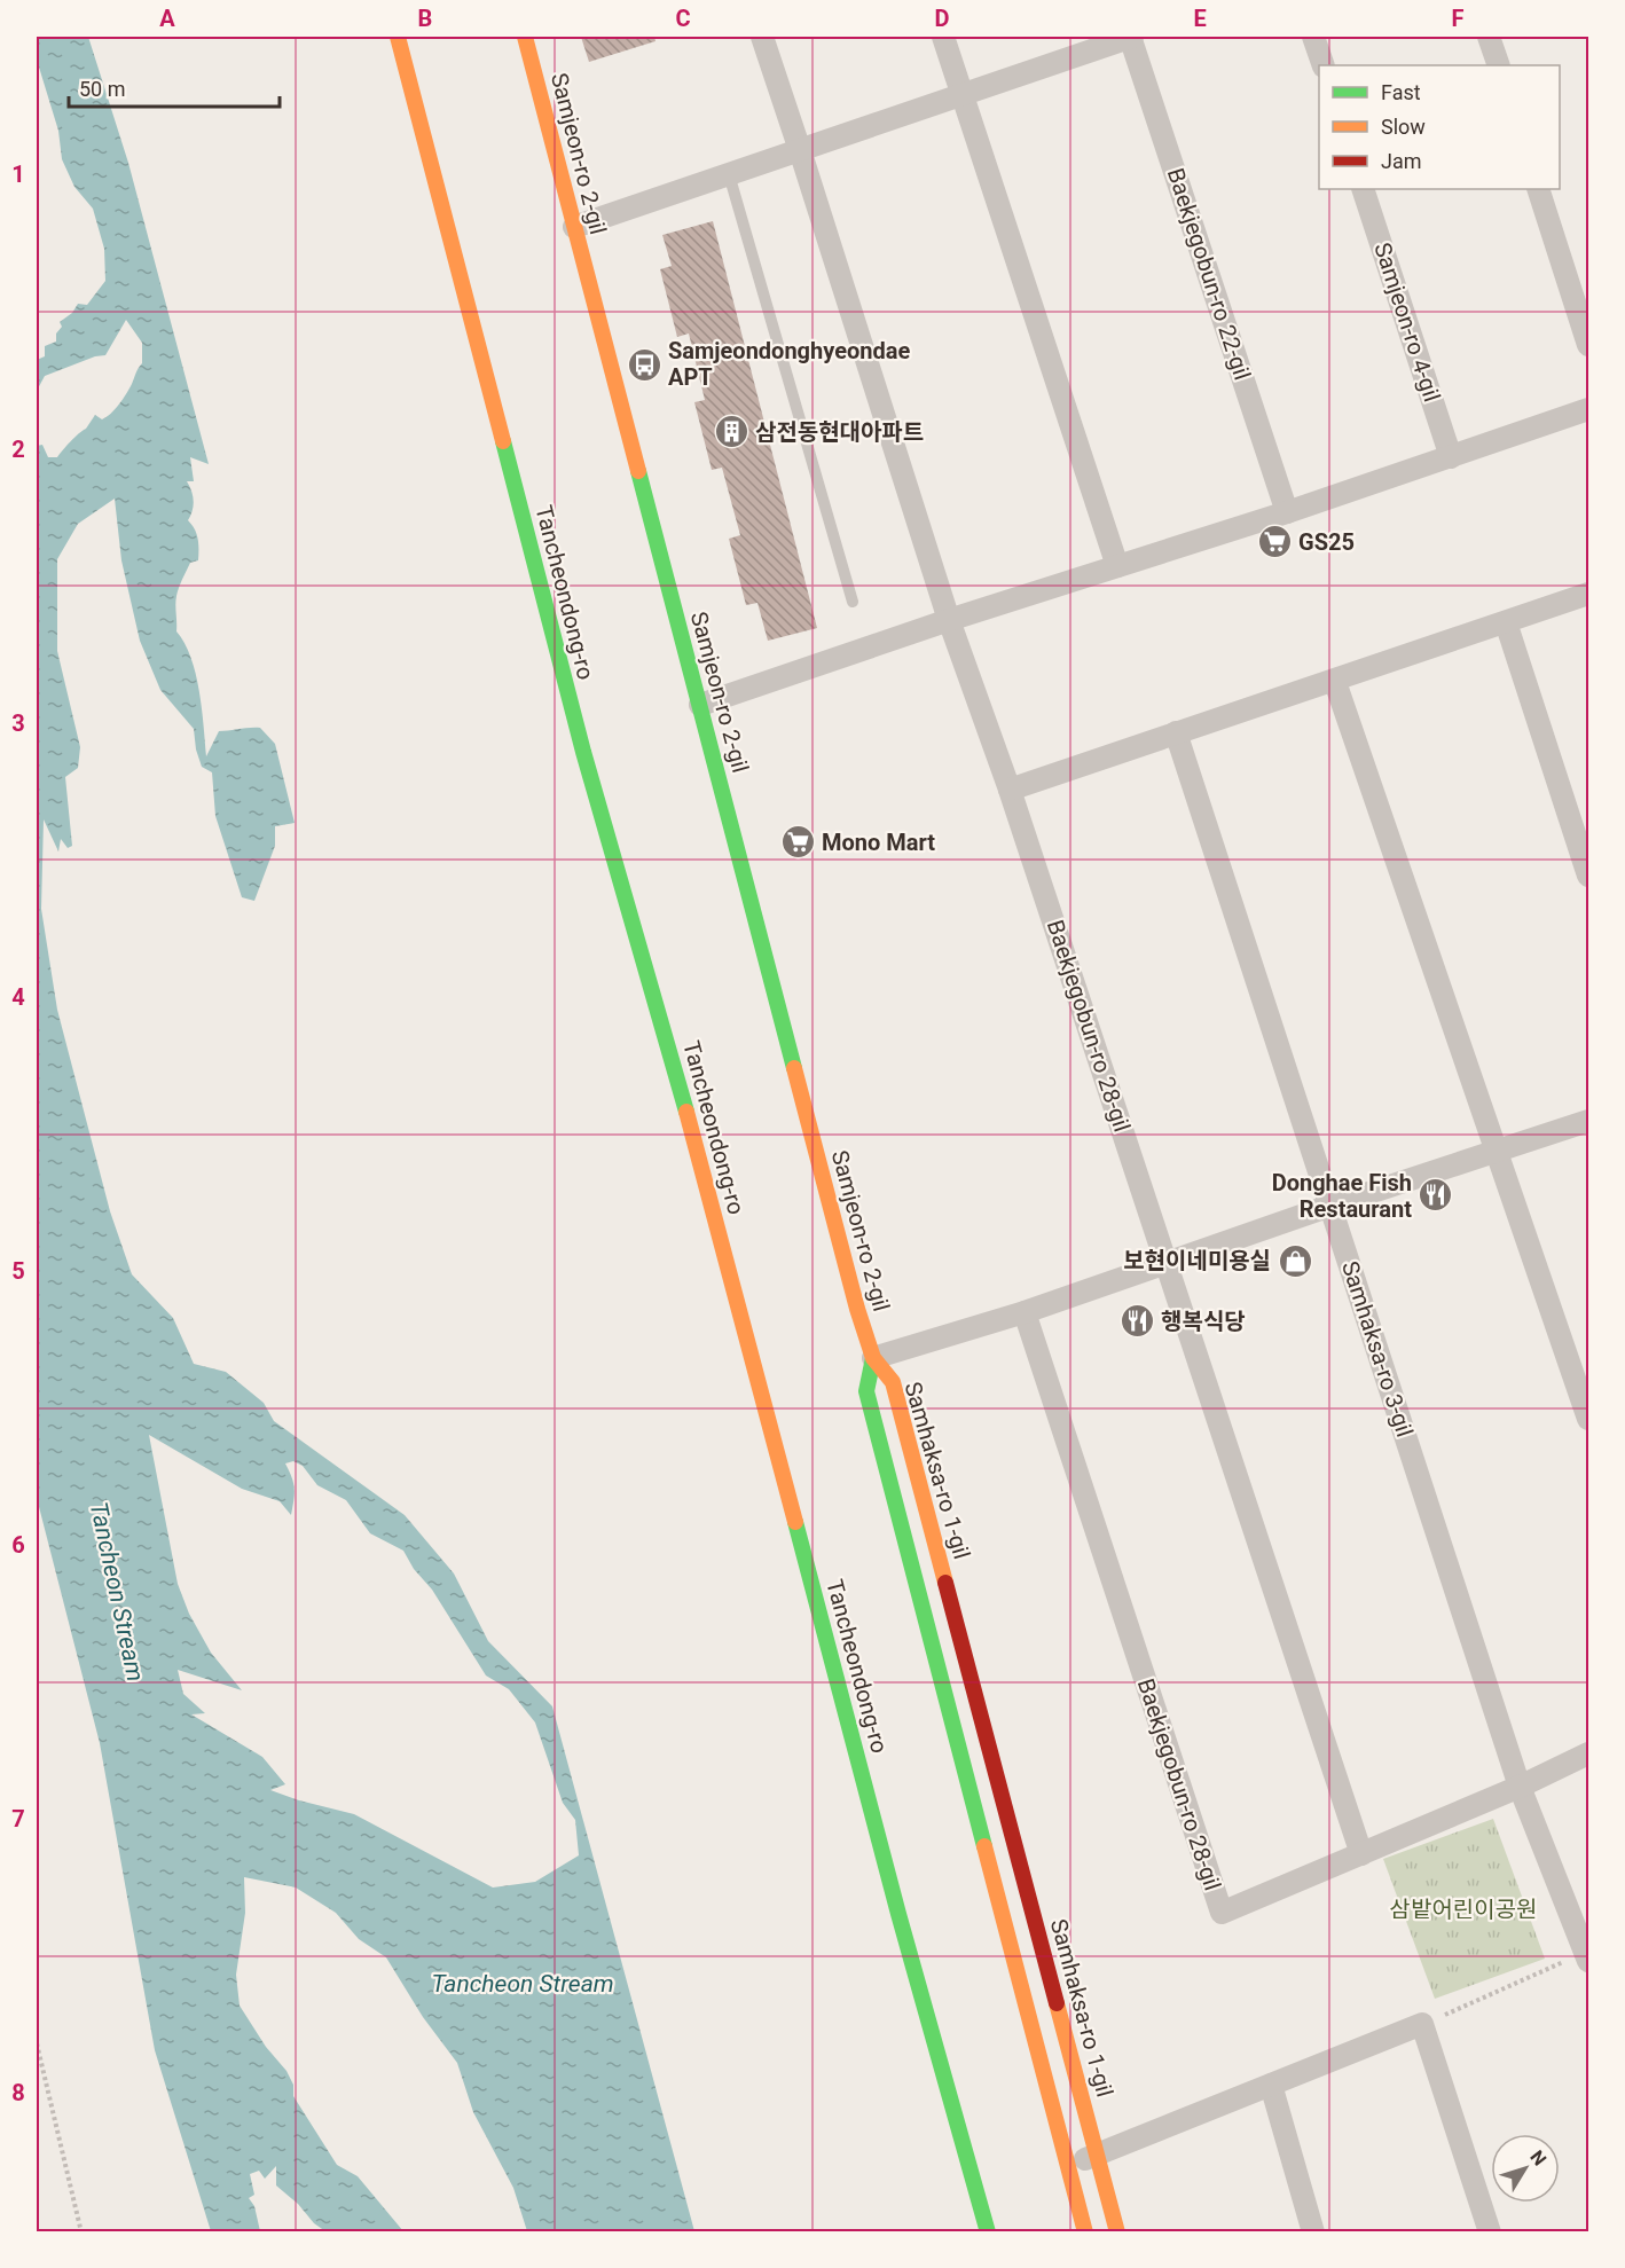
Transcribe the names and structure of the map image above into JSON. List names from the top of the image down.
{
  "streets": {
    "street": [
      "Samjeon-ro 2-gil",
      "Baekjegobun-ro 22-gil",
      "Samjeon-ro 4-gil",
      "Tancheondong-ro",
      "Baekjegobun-ro 28-gil",
      "Samhaksa-ro 3-gil",
      "Samhaksa-ro 1-gil"
    ]
  },
  "crossings": [
    ["Samjeon-ro 2-gil", "Baekjegobun-ro 22-gil"],
    ["Samjeon-ro 2-gil", "Samhaksa-ro 1-gil"]
  ],
  "water": ["Tancheon Stream"],
  "parks": ["삼밭어린이공원"],
  "places": {
    "bus stop": ["Samjeondonghyeondae APT"],
    "building": ["삼전동현대아파트"],
    "supermarket": ["GS25", "Mono Mart"],
    "restaurant": ["Donghae Fish Restaurant", "행복식당"],
    "shop": ["보현이네미용실"]
  },
  "legend": ["Fast", "Slow", "Jam"],
  "scale_bar": "50 m",
  "north": "top right",
  "grid": {
    "columns": [
      "A",
      "B",
      "C",
      "D",
      "E",
      "F"
    ],
    "rows": [
      "1",
      "2",
      "3",
      "4",
      "5",
      "6",
      "7",
      "8"
    ]
  }
}
